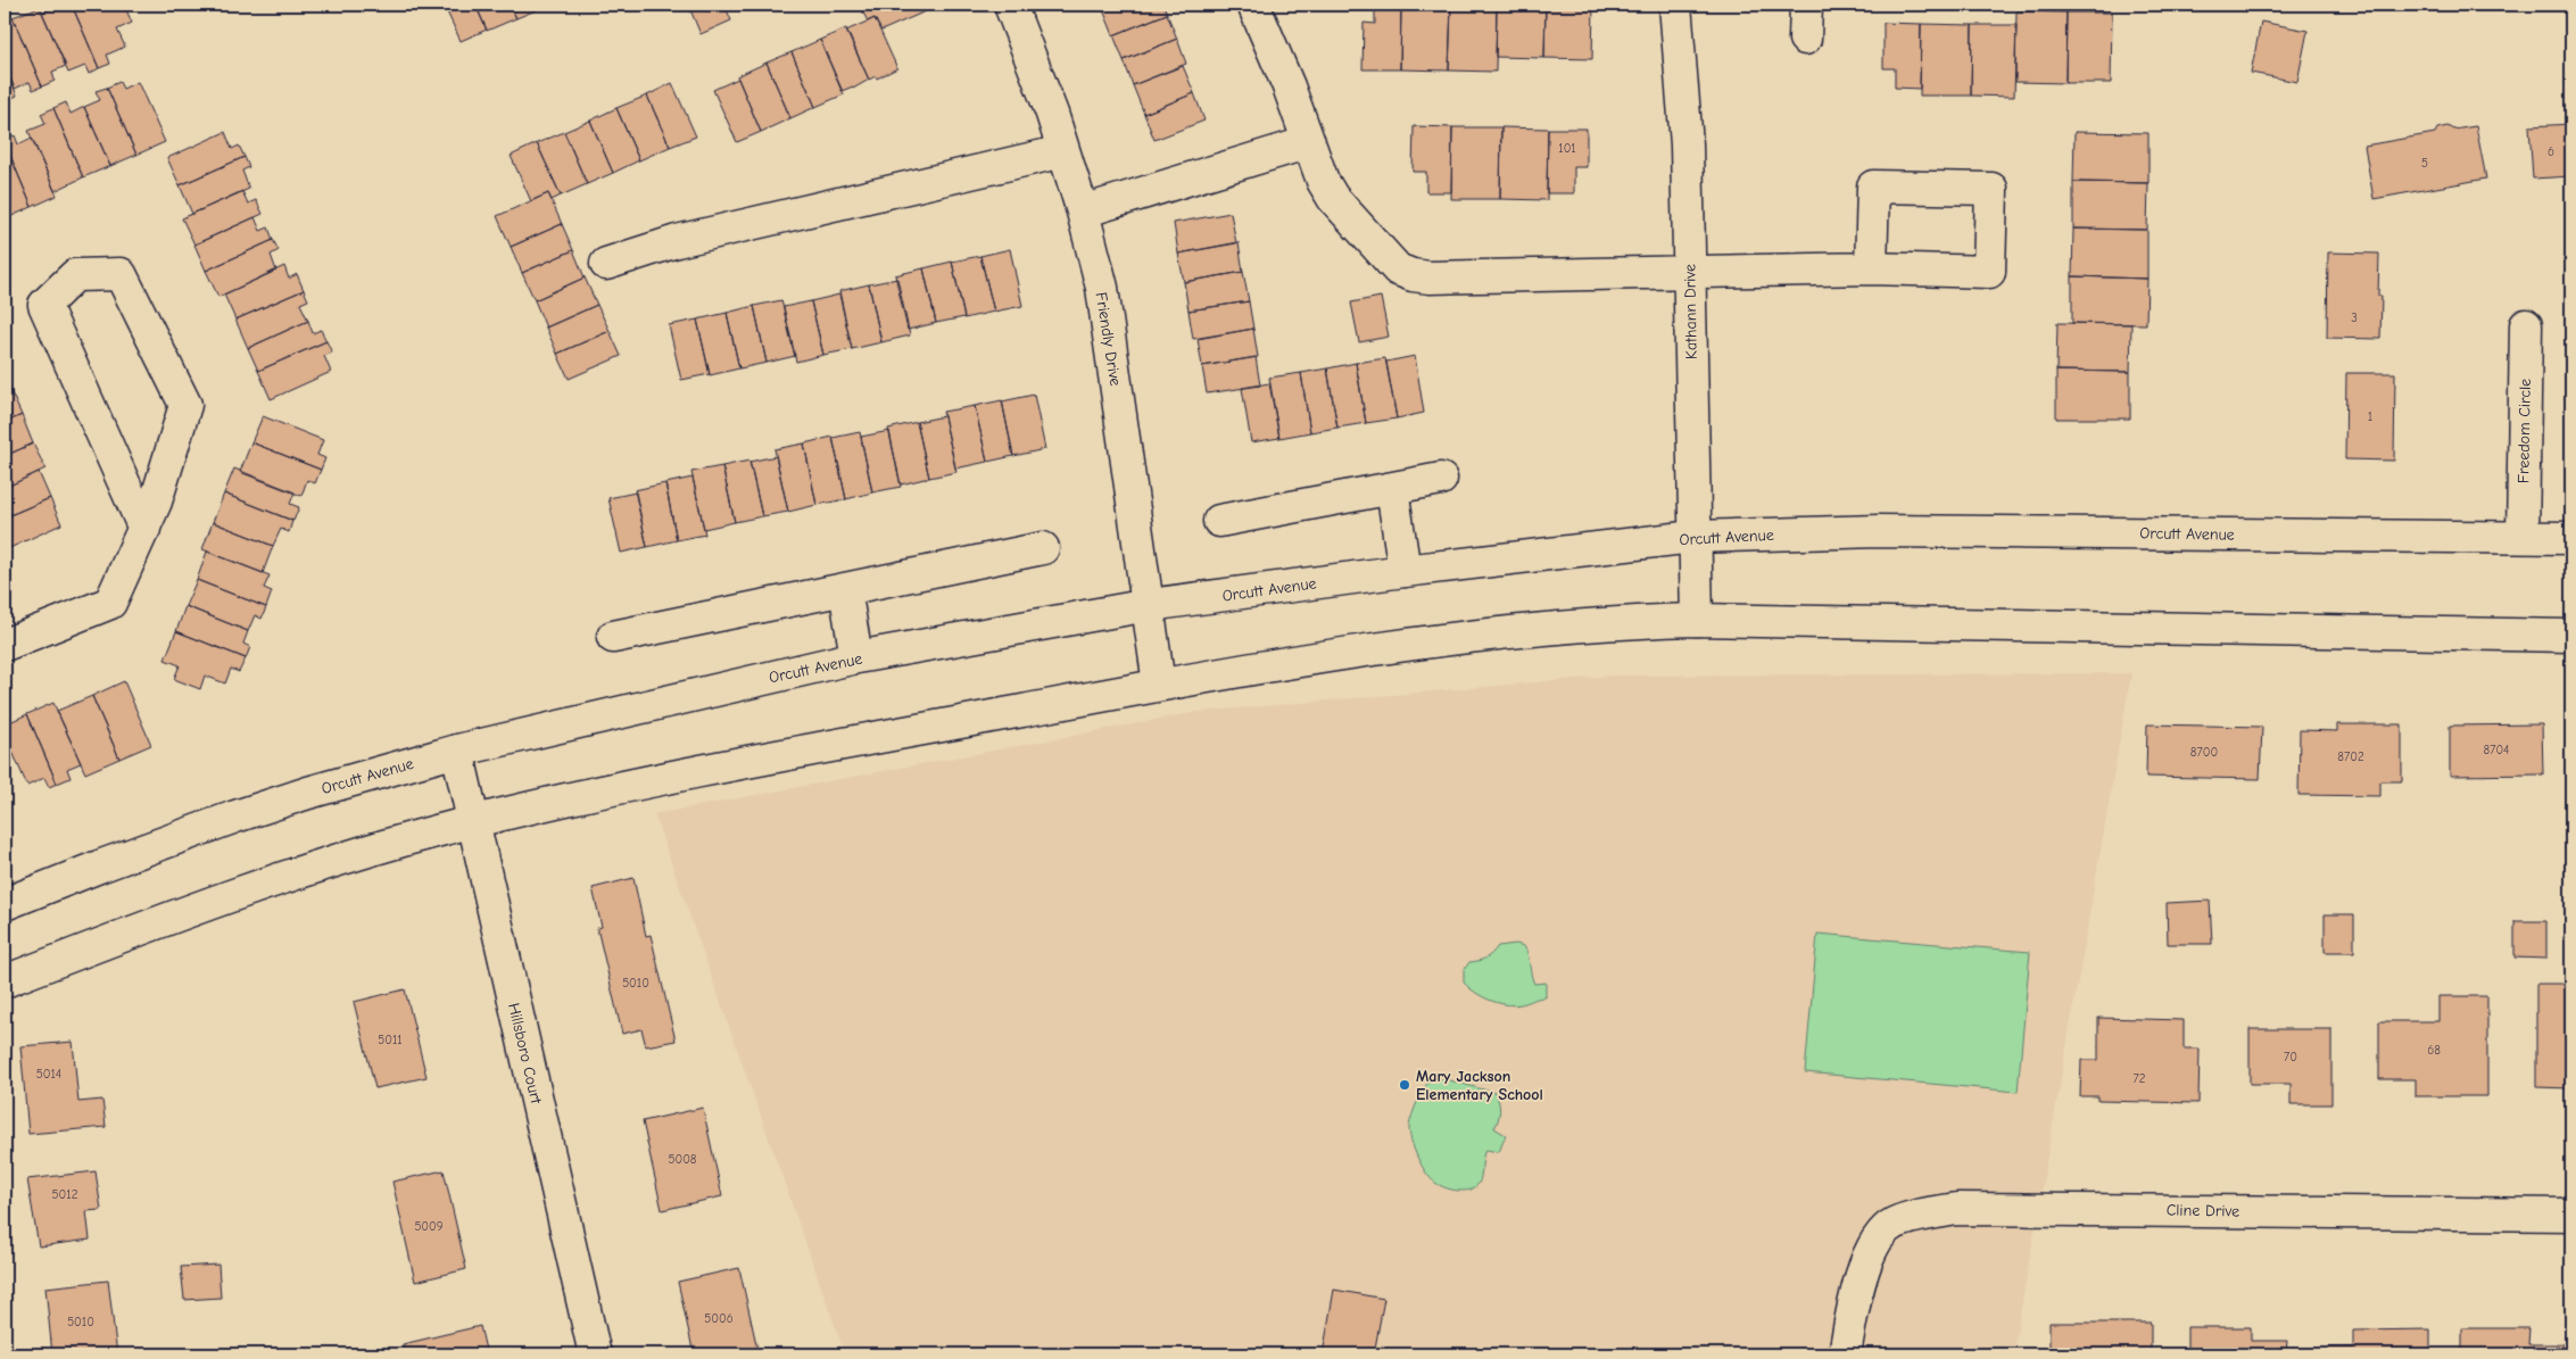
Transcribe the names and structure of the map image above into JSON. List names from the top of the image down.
{
  "streets": {
    "street": [
      "Kathann Drive",
      "Friendly Drive",
      "Freedom Circle",
      "Orcutt Avenue",
      "Hillsboro Court",
      "Cline Drive"
    ]
  },
  "crossings": [
    ["Kathann Drive", "Orcutt Avenue"],
    ["Friendly Drive", "Orcutt Avenue"],
    ["Freedom Circle", "Orcutt Avenue"],
    ["Orcutt Avenue", "Hillsboro Court"]
  ],
  "places": ["Mary Jackson Elementary School"],
  "house_numbers": [
    "101",
    "6",
    "5",
    "3",
    "1",
    "8704",
    "8700",
    "8702",
    "5010",
    "5011",
    "68",
    "70",
    "5014",
    "72",
    "5008",
    "5012",
    "5009",
    "5006",
    "5010"
  ]
}
